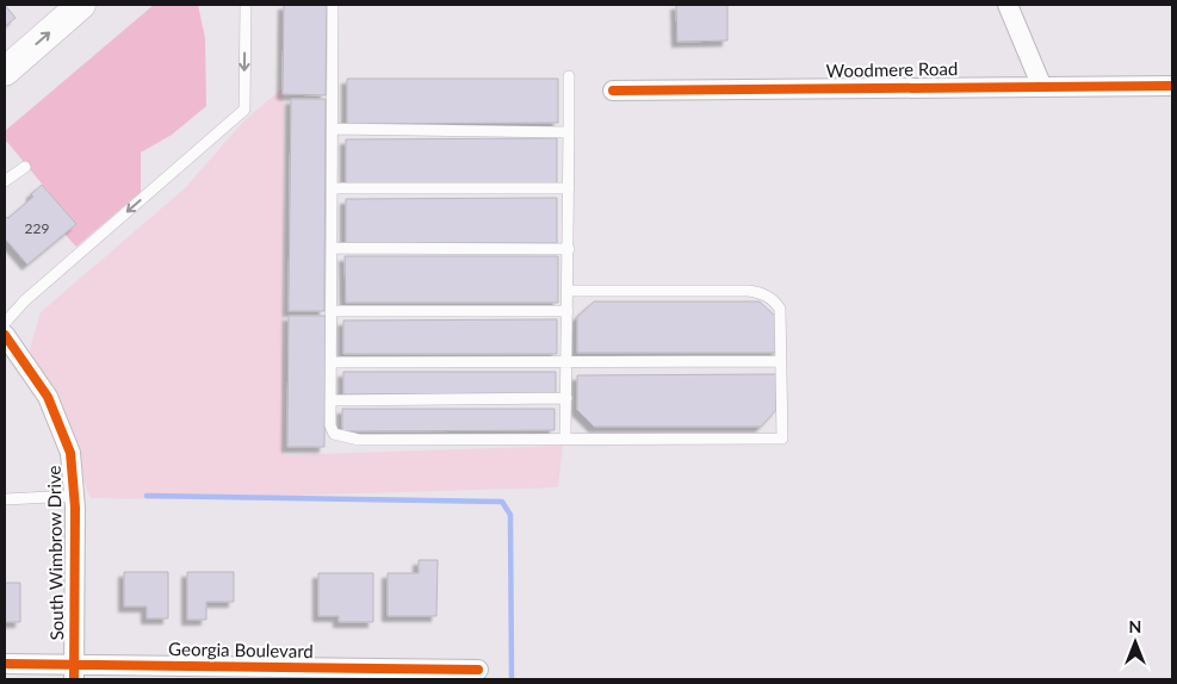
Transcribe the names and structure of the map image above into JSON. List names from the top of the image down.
{
  "streets": {
    "street": ["Woodmere Road", "South Wimbrow Drive", "Georgia Boulevard"]
  },
  "crossings": [
    ["South Wimbrow Drive", "Georgia Boulevard"]
  ],
  "house_numbers": ["229"],
  "north": "top"
}
